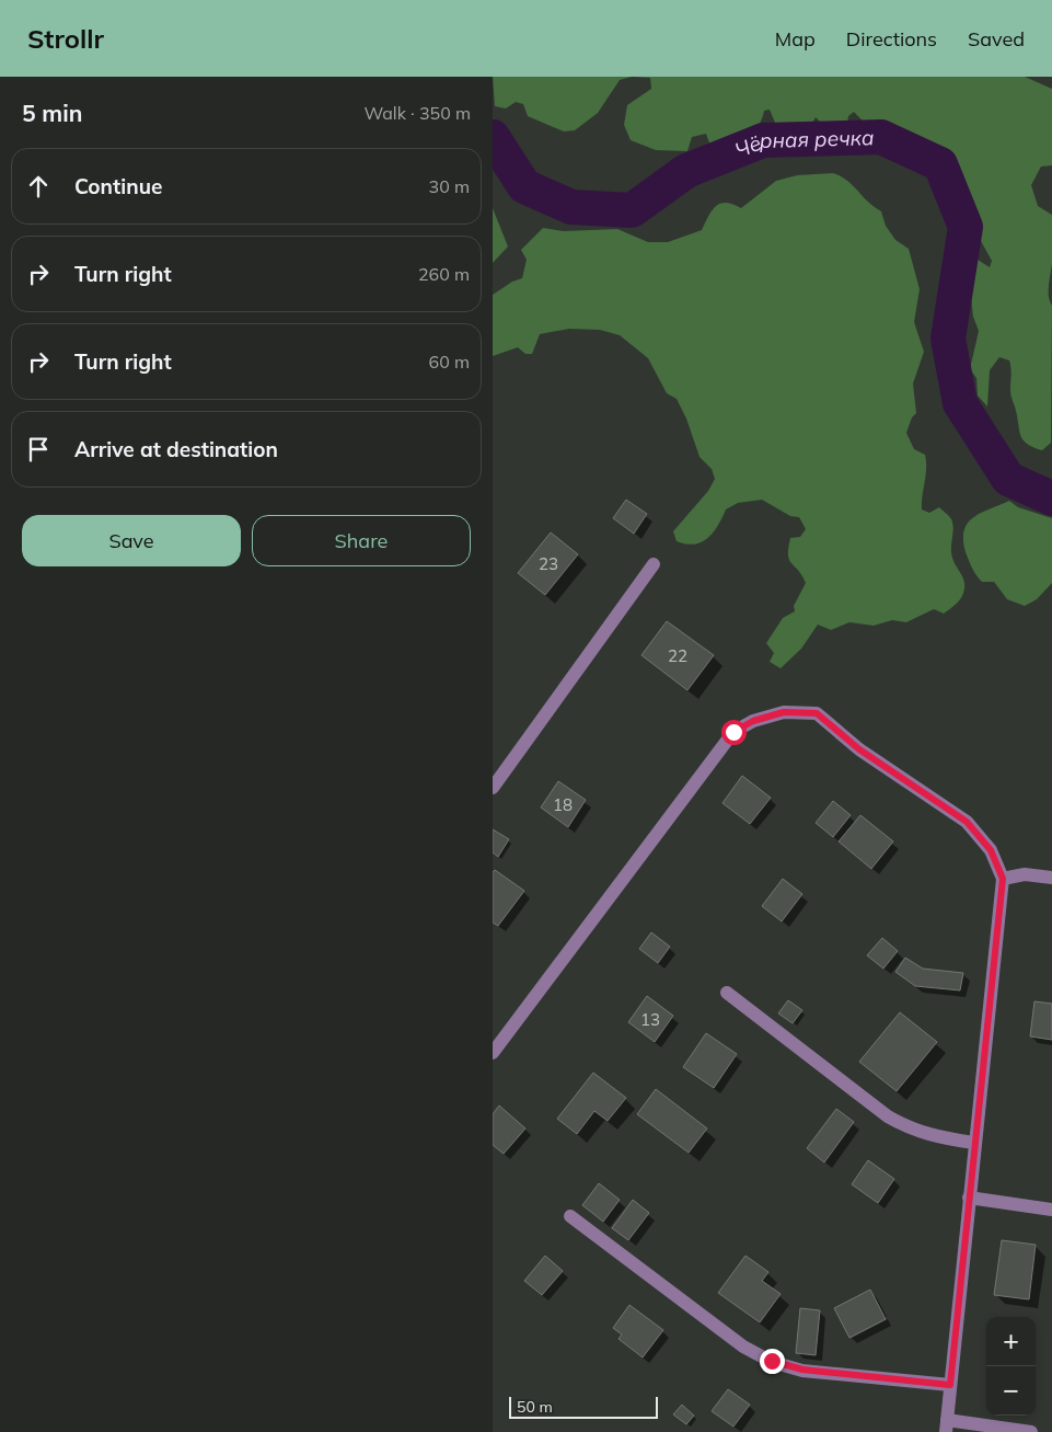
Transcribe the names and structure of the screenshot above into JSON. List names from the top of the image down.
{
  "water": ["Чёрная речка"],
  "house_numbers": [
    "23",
    "22",
    "18",
    "13"
  ],
  "scale_bar": "50 m",
  "page": {
    "header": "Strollr",
    "nav": ["Map", "Directions", "Saved"],
    "heading": ["5 min", "Walk · 350 m"],
    "list": [
      ["Continue", "30 m"],
      ["Turn right", "260 m"],
      ["Turn right", "60 m"],
      "Arrive at destination"
    ],
    "buttons": ["Save", "Share"],
    "map_buttons": ["+", "−"],
    "scale": "50 m"
  }
}
